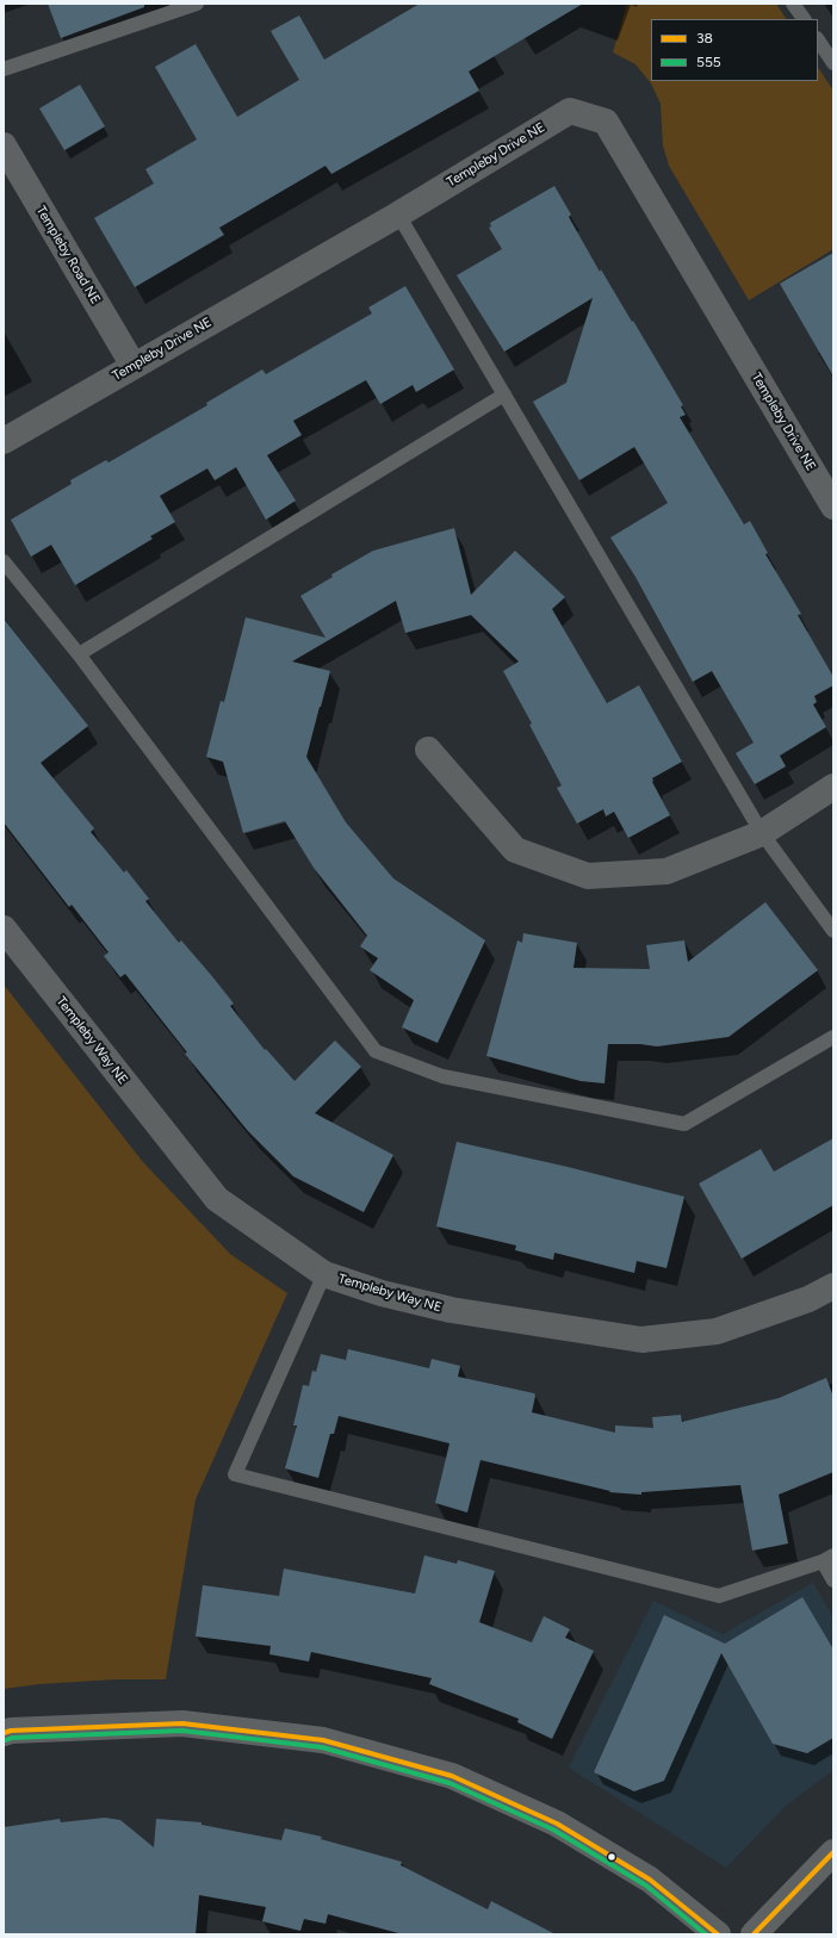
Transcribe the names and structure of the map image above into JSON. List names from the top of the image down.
{
  "streets": {
    "street": ["Templeby Drive NE", "Templeby Road NE", "Templeby Way NE"]
  },
  "crossings": [
    ["Templeby Drive NE", "Templeby Road NE"]
  ],
  "lines": ["transit line 38", "transit line 555"],
  "legend": ["38", "555"]
}
